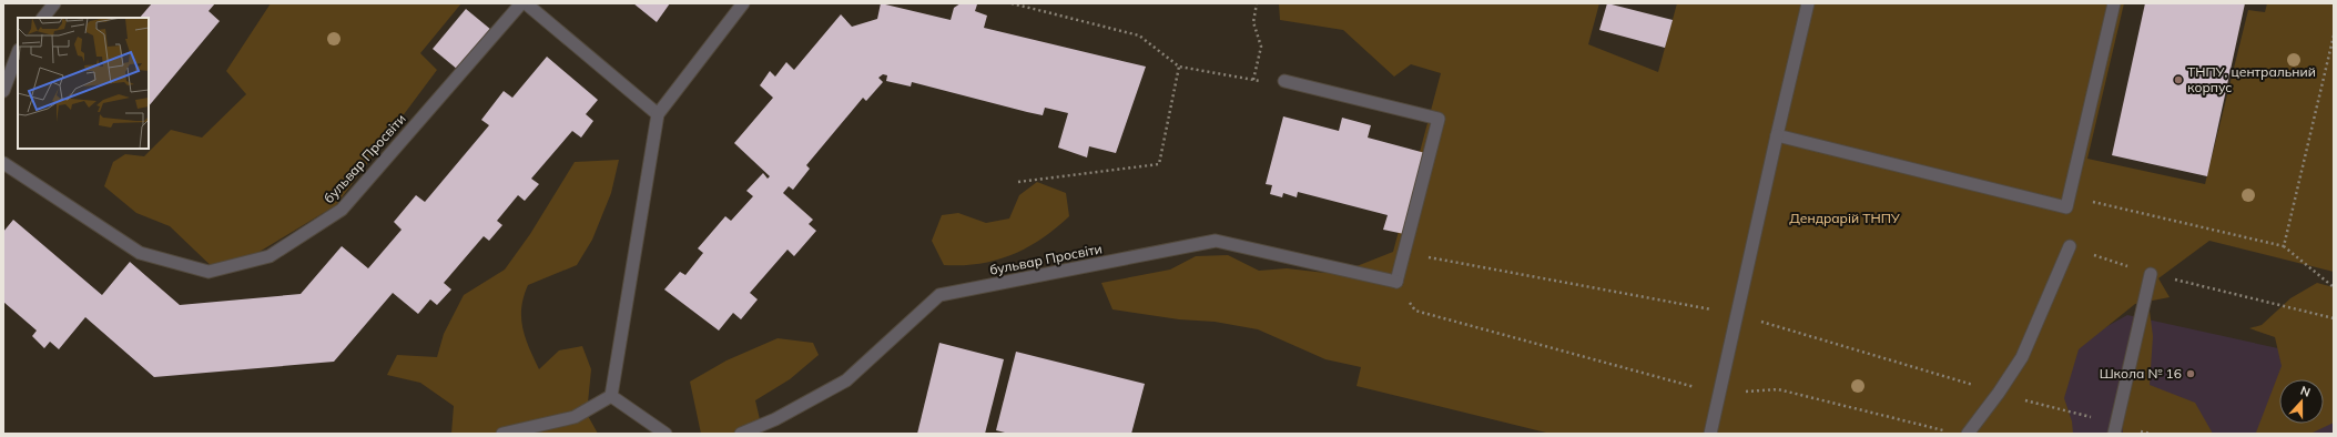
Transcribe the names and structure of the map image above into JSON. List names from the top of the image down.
{
  "streets": {
    "street": ["бульвар Просвіти"]
  },
  "parks": ["Дендрарій ТНПУ"],
  "places": ["ТНПУ, центральний корпус", "Школа № 16"],
  "north": "top"
}
